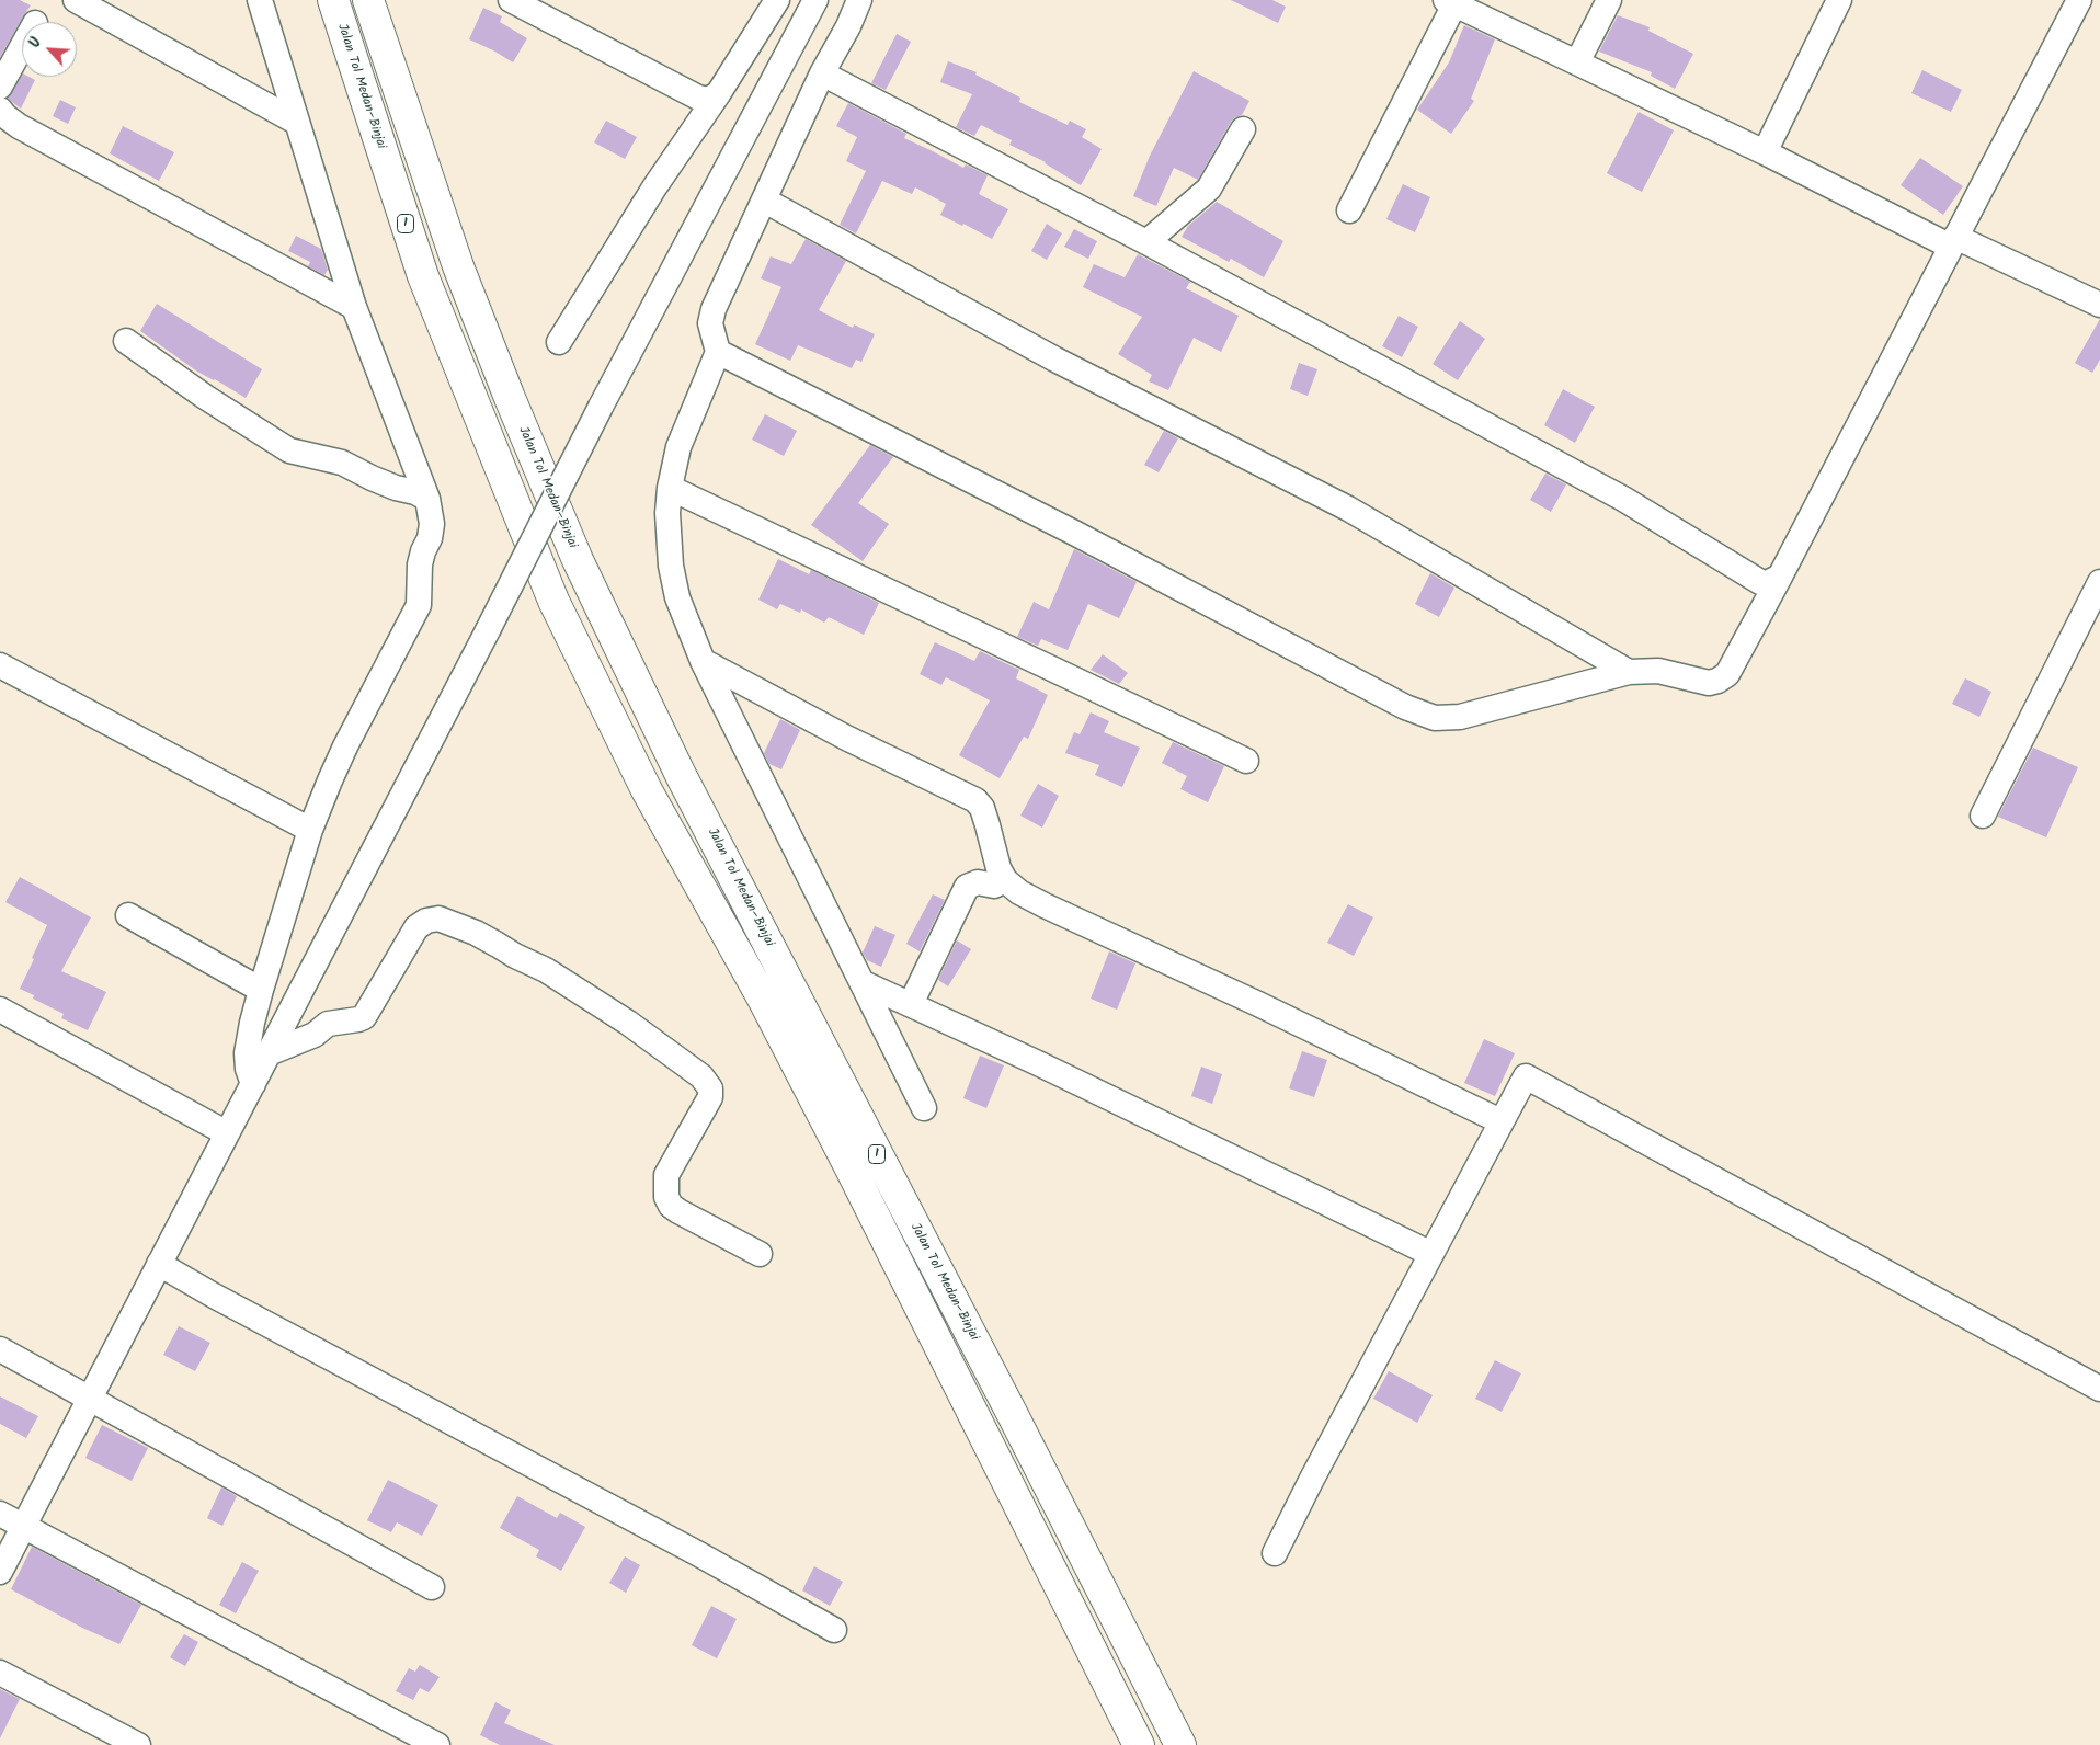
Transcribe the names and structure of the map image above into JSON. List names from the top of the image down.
{
  "streets": {
    "highway": ["Jalan Tol Medan–Binjai", "1"]
  },
  "north": "top left"
}
